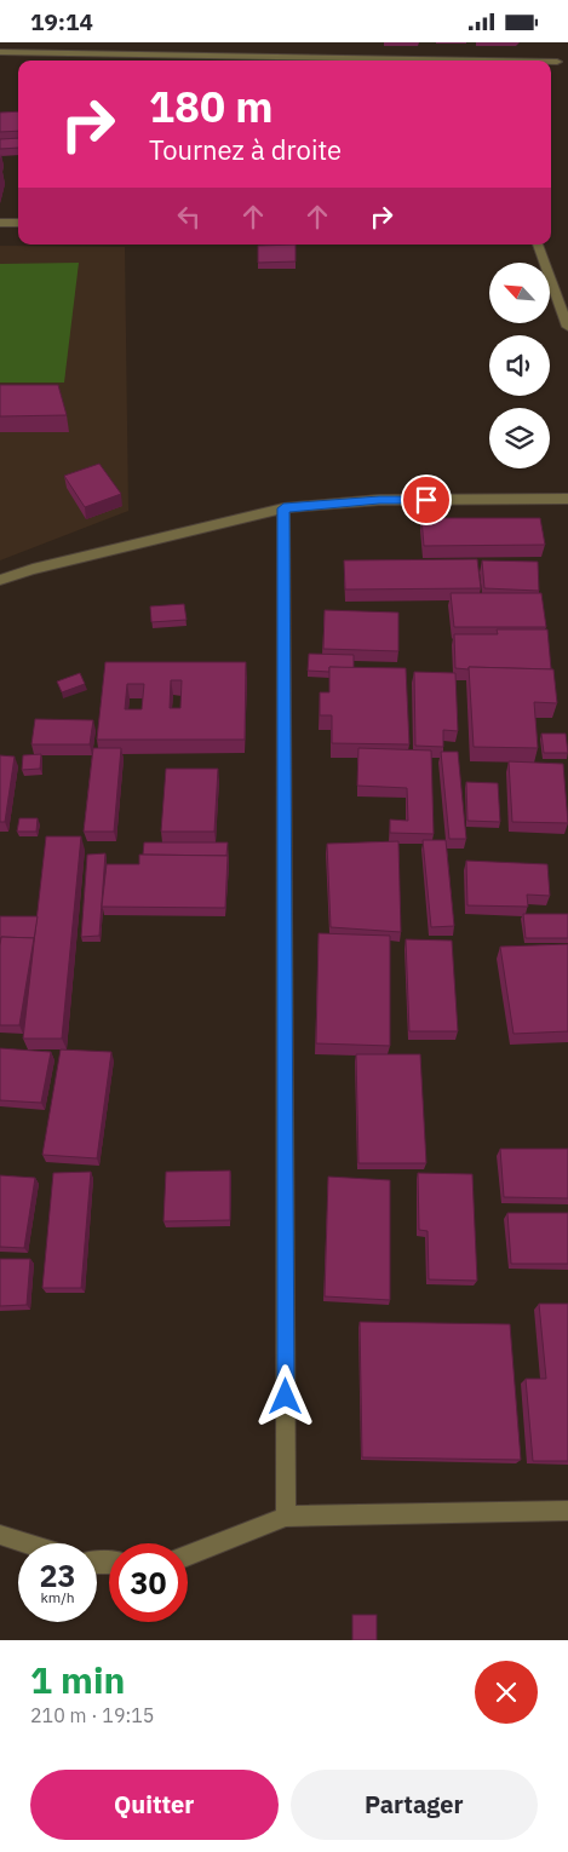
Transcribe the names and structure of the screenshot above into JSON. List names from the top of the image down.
{
  "north": "top left",
  "page": {
    "status": "19:14",
    "turn": ["180 m", "Tournez à droite"],
    "speed": "23 km/h",
    "limit": "30",
    "heading": ["1 min", "210 m · 19:15"],
    "buttons": ["Quitter", "Partager"]
  }
}
